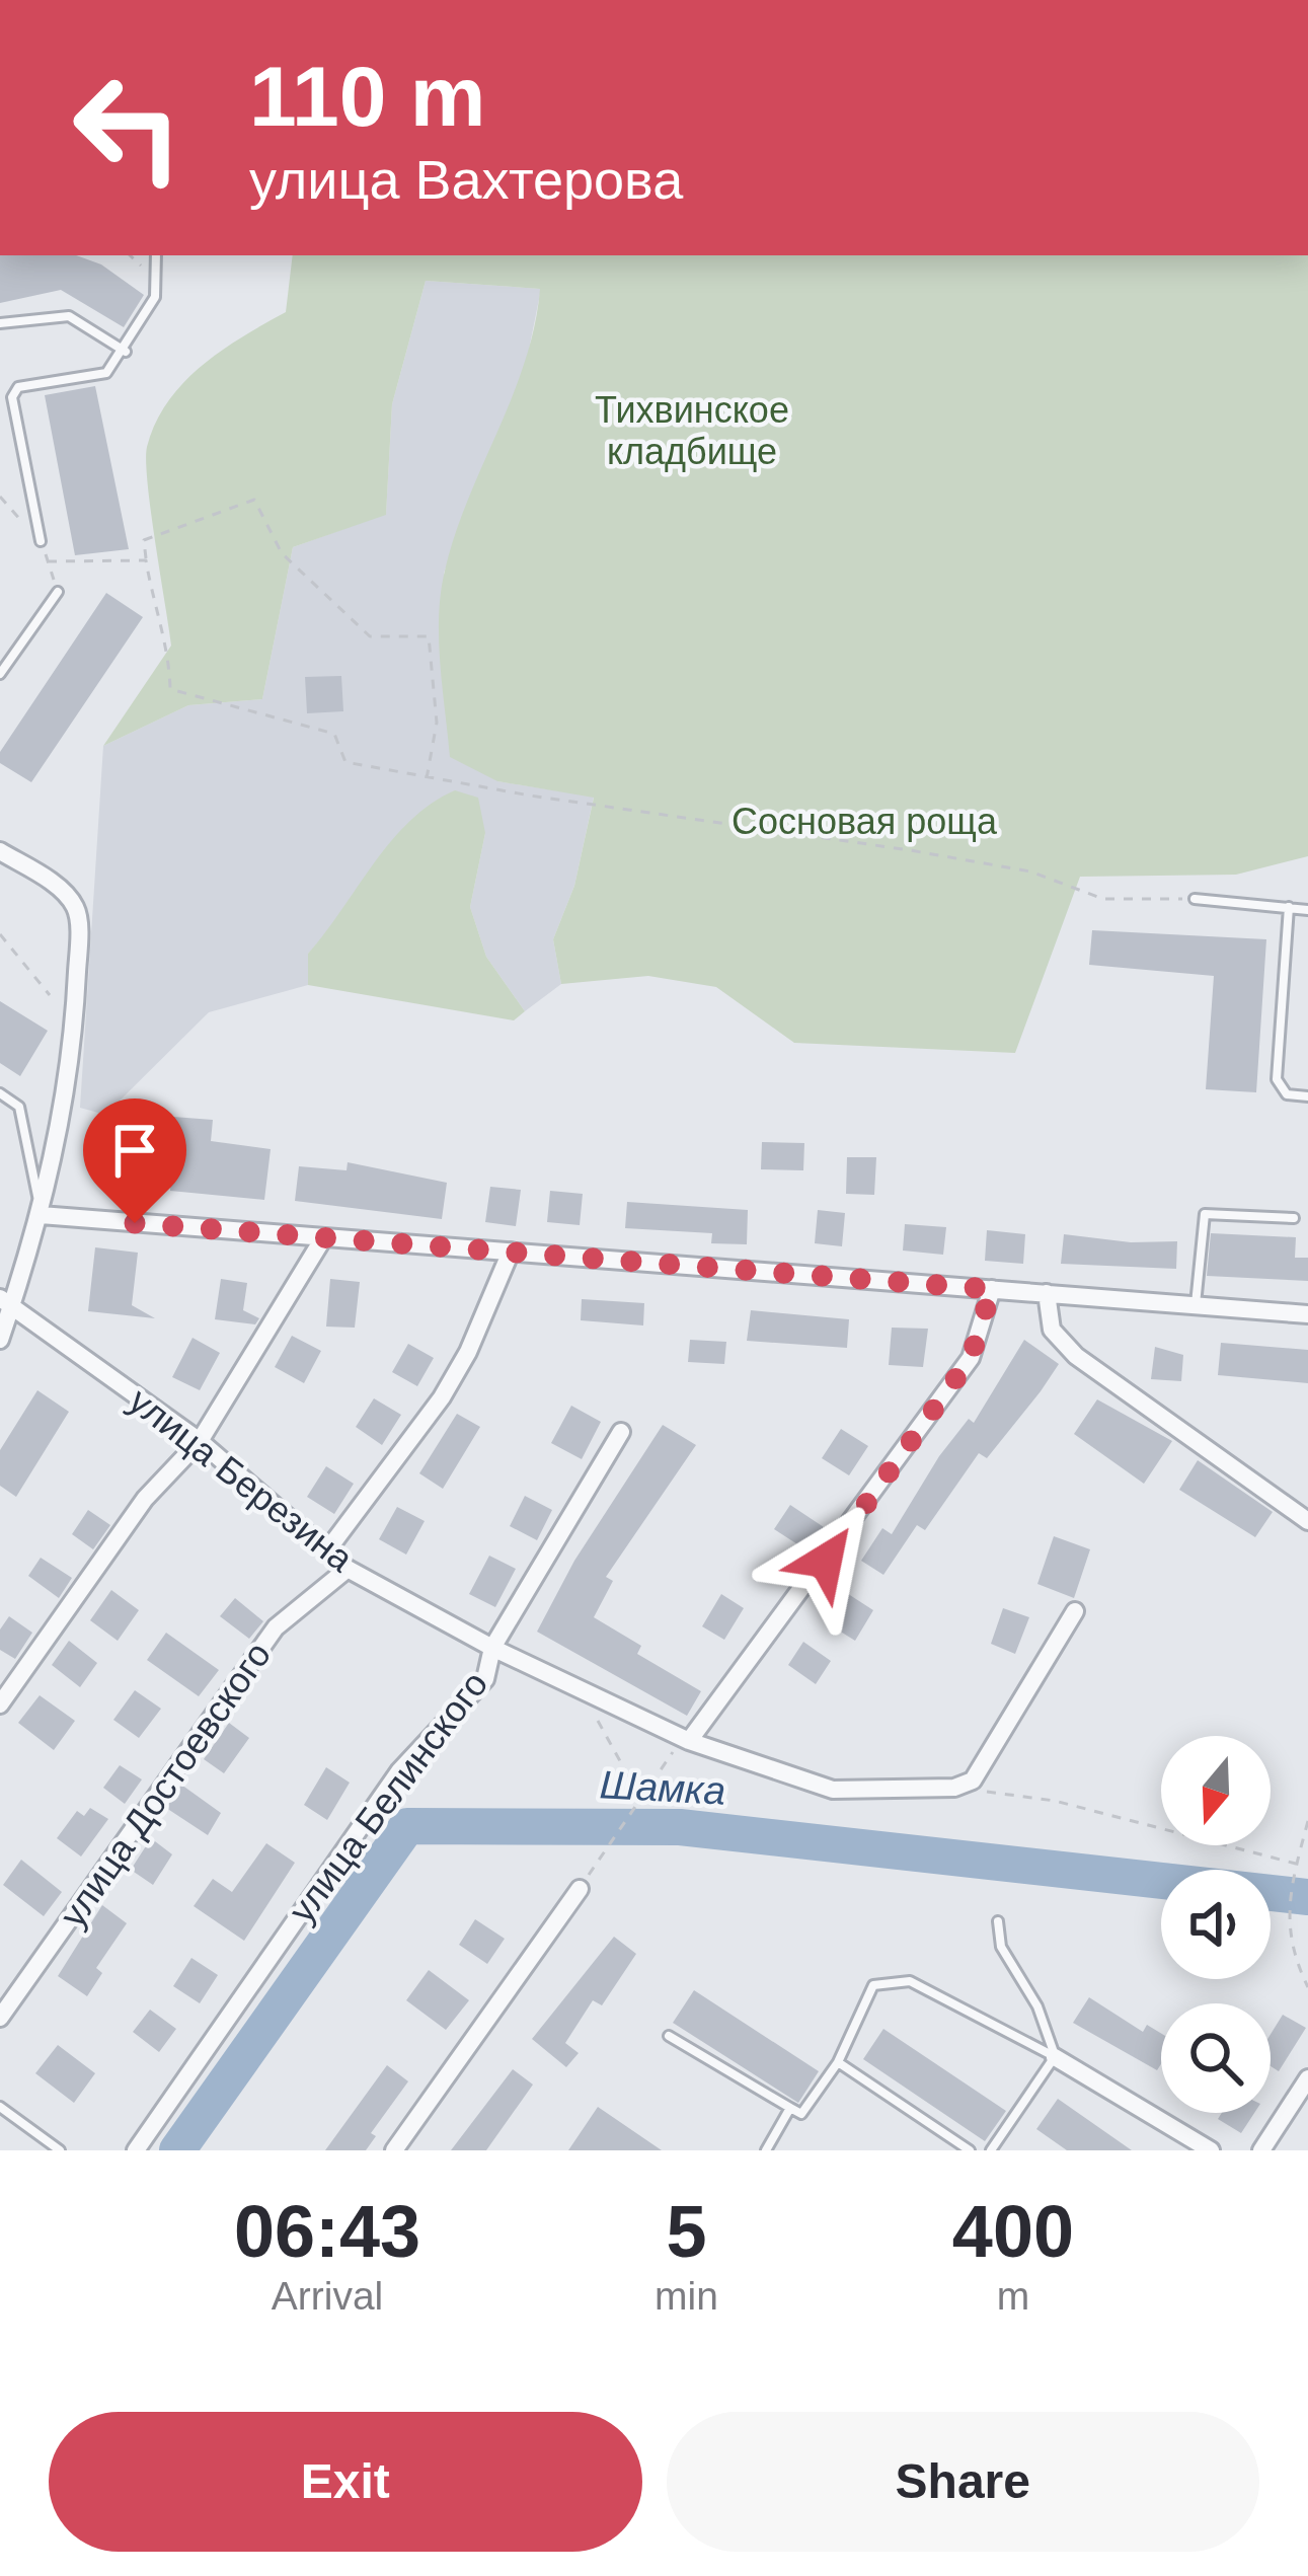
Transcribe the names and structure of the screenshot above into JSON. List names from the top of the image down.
{
  "streets": {
    "street": ["улица Березина", "улица Достоевского", "улица Белинского"]
  },
  "crossings": [
    ["улица Березина", "улица Достоевского"],
    ["улица Березина", "улица Белинского"]
  ],
  "water": ["Шамка"],
  "parks": ["Тихвинское кладбище", "Сосновая роща"],
  "north": "bottom",
  "page": {
    "turn": ["110 m", "улица Вахтерова"],
    "eta": [
      "06:43",
      "Arrival",
      "5",
      "min",
      "400",
      "m"
    ],
    "buttons": ["Exit", "Share"]
  }
}
